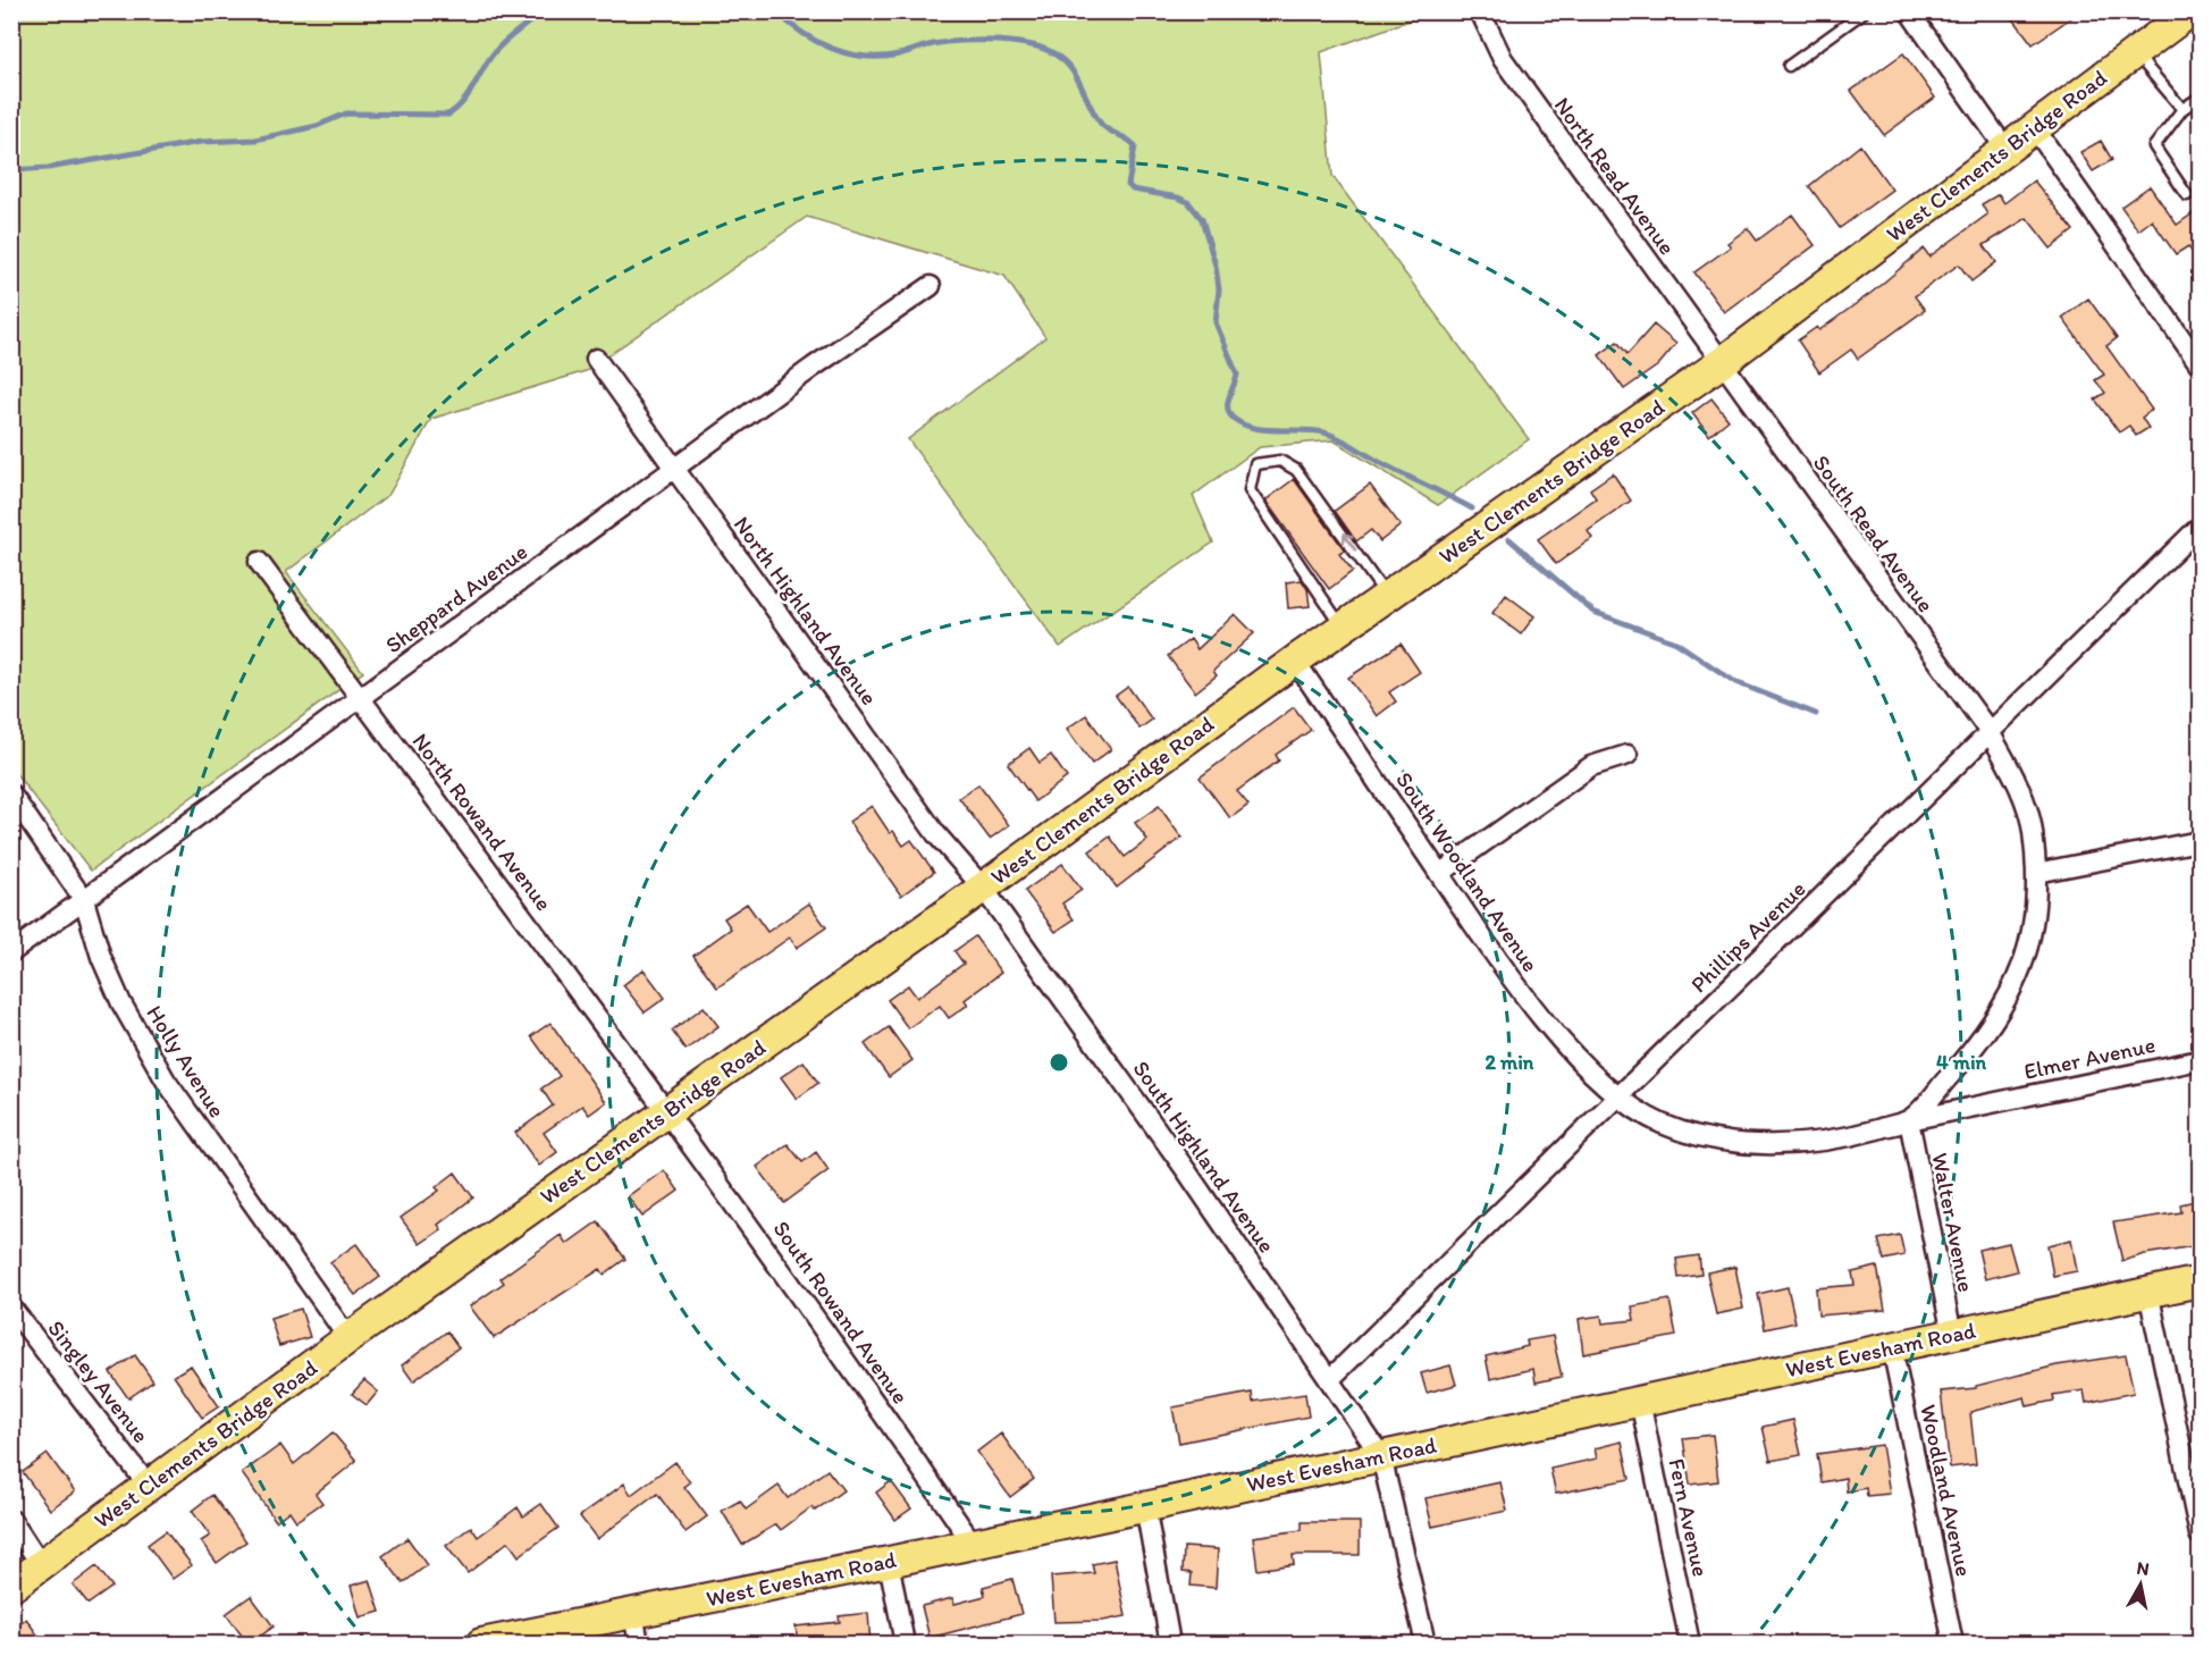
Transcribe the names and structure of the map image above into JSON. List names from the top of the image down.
{
  "streets": {
    "main road": ["West Clements Bridge Road", "West Evesham Road"],
    "street": [
      "North Read Avenue",
      "South Read Avenue",
      "Sheppard Avenue",
      "North Highland Avenue",
      "North Rowand Avenue",
      "South Woodland Avenue",
      "Phillips Avenue",
      "Elmer Avenue",
      "Holly Avenue",
      "South Highland Avenue",
      "Walter Avenue",
      "South Rowand Avenue",
      "Singley Avenue",
      "Woodland Avenue",
      "Fern Avenue"
    ]
  },
  "crossings": [
    ["West Clements Bridge Road", "North Read Avenue"],
    ["West Clements Bridge Road", "South Read Avenue"],
    ["West Clements Bridge Road", "North Highland Avenue"],
    ["West Clements Bridge Road", "North Rowand Avenue"],
    ["West Clements Bridge Road", "South Woodland Avenue"],
    ["West Clements Bridge Road", "Holly Avenue"],
    ["West Clements Bridge Road", "South Highland Avenue"],
    ["West Clements Bridge Road", "South Rowand Avenue"],
    ["West Clements Bridge Road", "Singley Avenue"],
    ["North Read Avenue", "South Read Avenue"],
    ["South Read Avenue", "South Woodland Avenue"],
    ["South Read Avenue", "Phillips Avenue"],
    ["South Read Avenue", "Elmer Avenue"],
    ["South Read Avenue", "Walter Avenue"],
    ["Sheppard Avenue", "North Highland Avenue"],
    ["Sheppard Avenue", "North Rowand Avenue"],
    ["Sheppard Avenue", "Holly Avenue"],
    ["North Highland Avenue", "South Highland Avenue"],
    ["North Rowand Avenue", "South Rowand Avenue"],
    ["South Woodland Avenue", "Phillips Avenue"],
    ["South Woodland Avenue", "Elmer Avenue"],
    ["South Woodland Avenue", "Walter Avenue"],
    ["Phillips Avenue", "South Highland Avenue"],
    ["Elmer Avenue", "Walter Avenue"],
    ["South Highland Avenue", "West Evesham Road"],
    ["Walter Avenue", "West Evesham Road"],
    ["South Rowand Avenue", "West Evesham Road"],
    ["West Evesham Road", "Woodland Avenue"],
    ["West Evesham Road", "Fern Avenue"]
  ],
  "north": "top",
  "rings": ["2 min", "4 min"]
}
